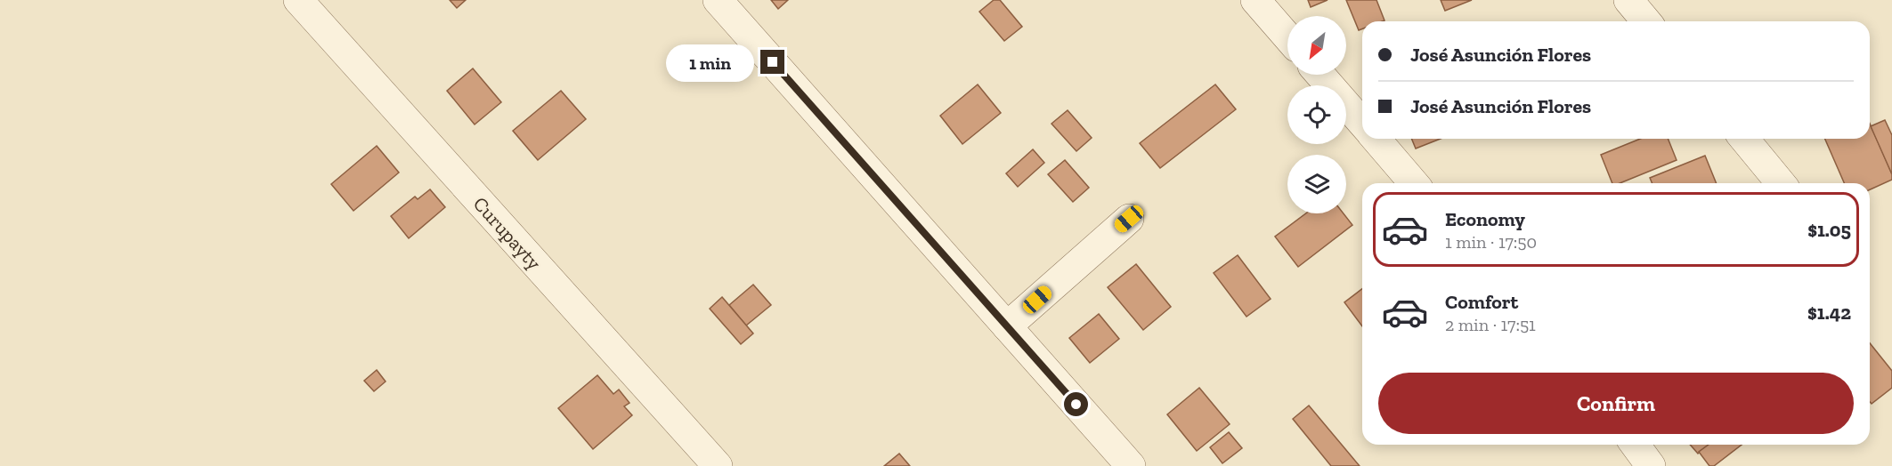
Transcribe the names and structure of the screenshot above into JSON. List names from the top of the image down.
{
  "streets": {
    "street": ["Curupayty"]
  },
  "north": "bottom left",
  "page": {
    "banner": ["José Asunción Flores", "José Asunción Flores"],
    "bubble": "1 min",
    "list": [
      {
        "name": "Economy",
        "note": "1 min · 17:50",
        "value": "$1.05"
      },
      {
        "name": "Comfort",
        "note": "2 min · 17:51",
        "value": "$1.42"
      }
    ],
    "buttons": "Confirm"
  }
}
